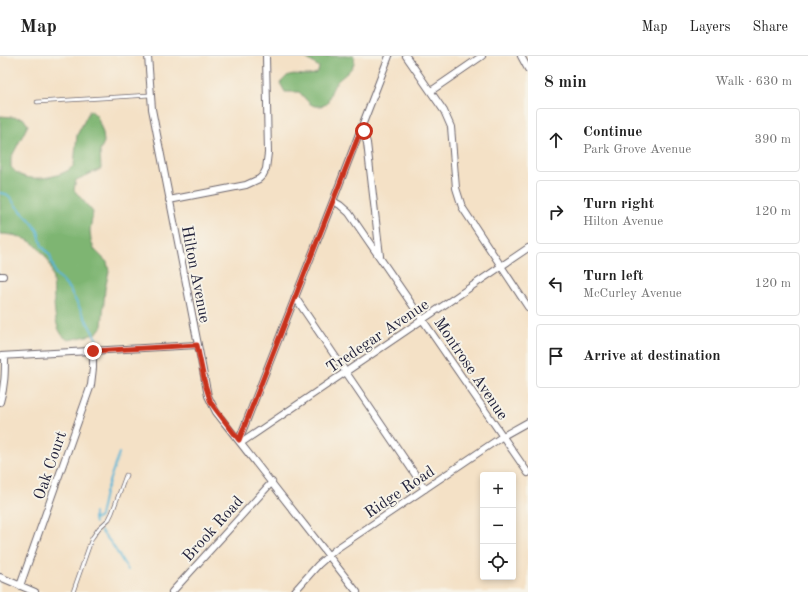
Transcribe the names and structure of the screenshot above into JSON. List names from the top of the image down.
{
  "streets": {
    "street": [
      "Hilton Avenue",
      "Tredegar Avenue",
      "Montrose Avenue",
      "Oak Court",
      "Ridge Road",
      "Brook Road"
    ]
  },
  "crossings": [
    ["Hilton Avenue", "Tredegar Avenue"],
    ["Hilton Avenue", "Ridge Road"],
    ["Hilton Avenue", "Brook Road"],
    ["Tredegar Avenue", "Montrose Avenue"],
    ["Montrose Avenue", "Ridge Road"]
  ],
  "page": {
    "header": "Map",
    "nav": ["Map", "Layers", "Share"],
    "heading": ["8 min", "Walk · 630 m"],
    "list": [
      ["Continue", "Park Grove Avenue", "390 m"],
      ["Turn right", "Hilton Avenue", "120 m"],
      ["Turn left", "McCurley Avenue", "120 m"],
      "Arrive at destination"
    ],
    "map_buttons": ["+", "−"]
  }
}
